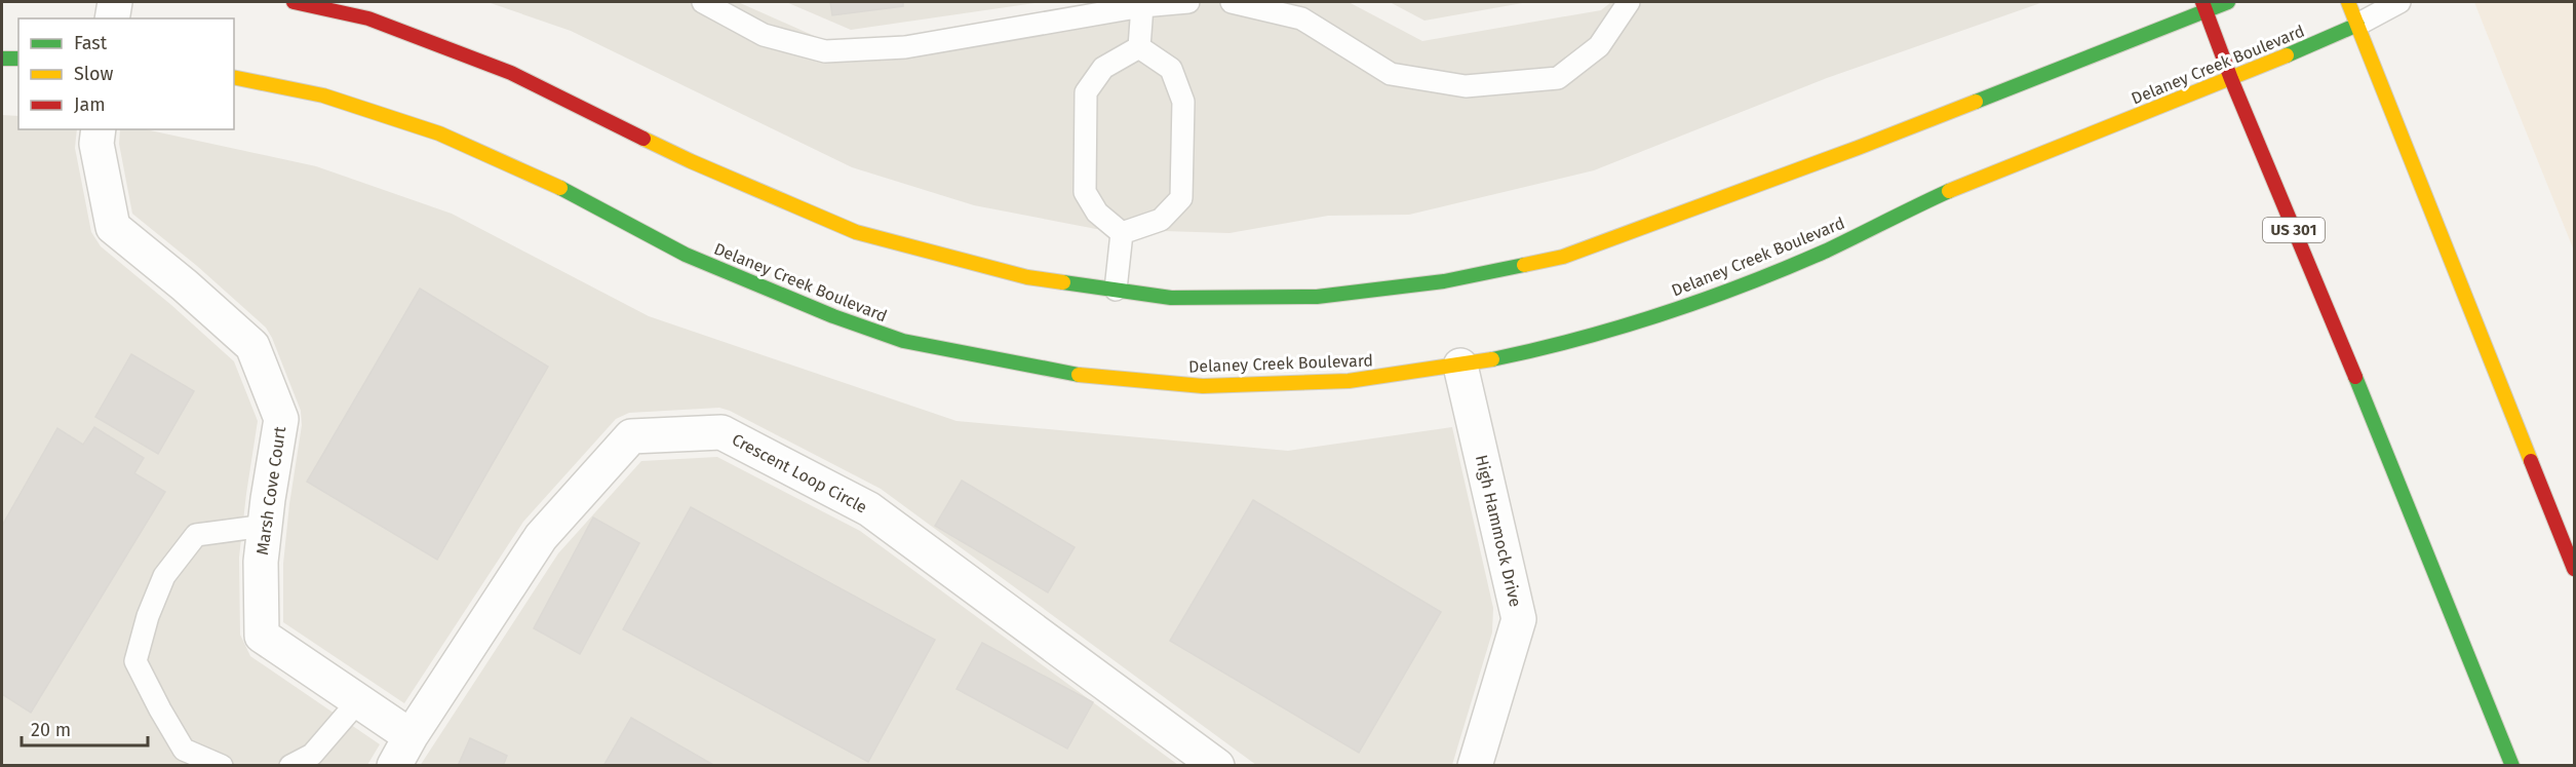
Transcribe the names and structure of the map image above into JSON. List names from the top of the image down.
{
  "streets": {
    "street": [
      "Delaney Creek Boulevard",
      "US 301",
      "Crescent Loop Circle",
      "Marsh Cove Court",
      "High Hammock Drive"
    ]
  },
  "crossings": [
    ["Delaney Creek Boulevard", "US 301"],
    ["Delaney Creek Boulevard", "High Hammock Drive"],
    ["Crescent Loop Circle", "Marsh Cove Court"]
  ],
  "legend": ["Fast", "Slow", "Jam"],
  "scale_bar": "20 m"
}
